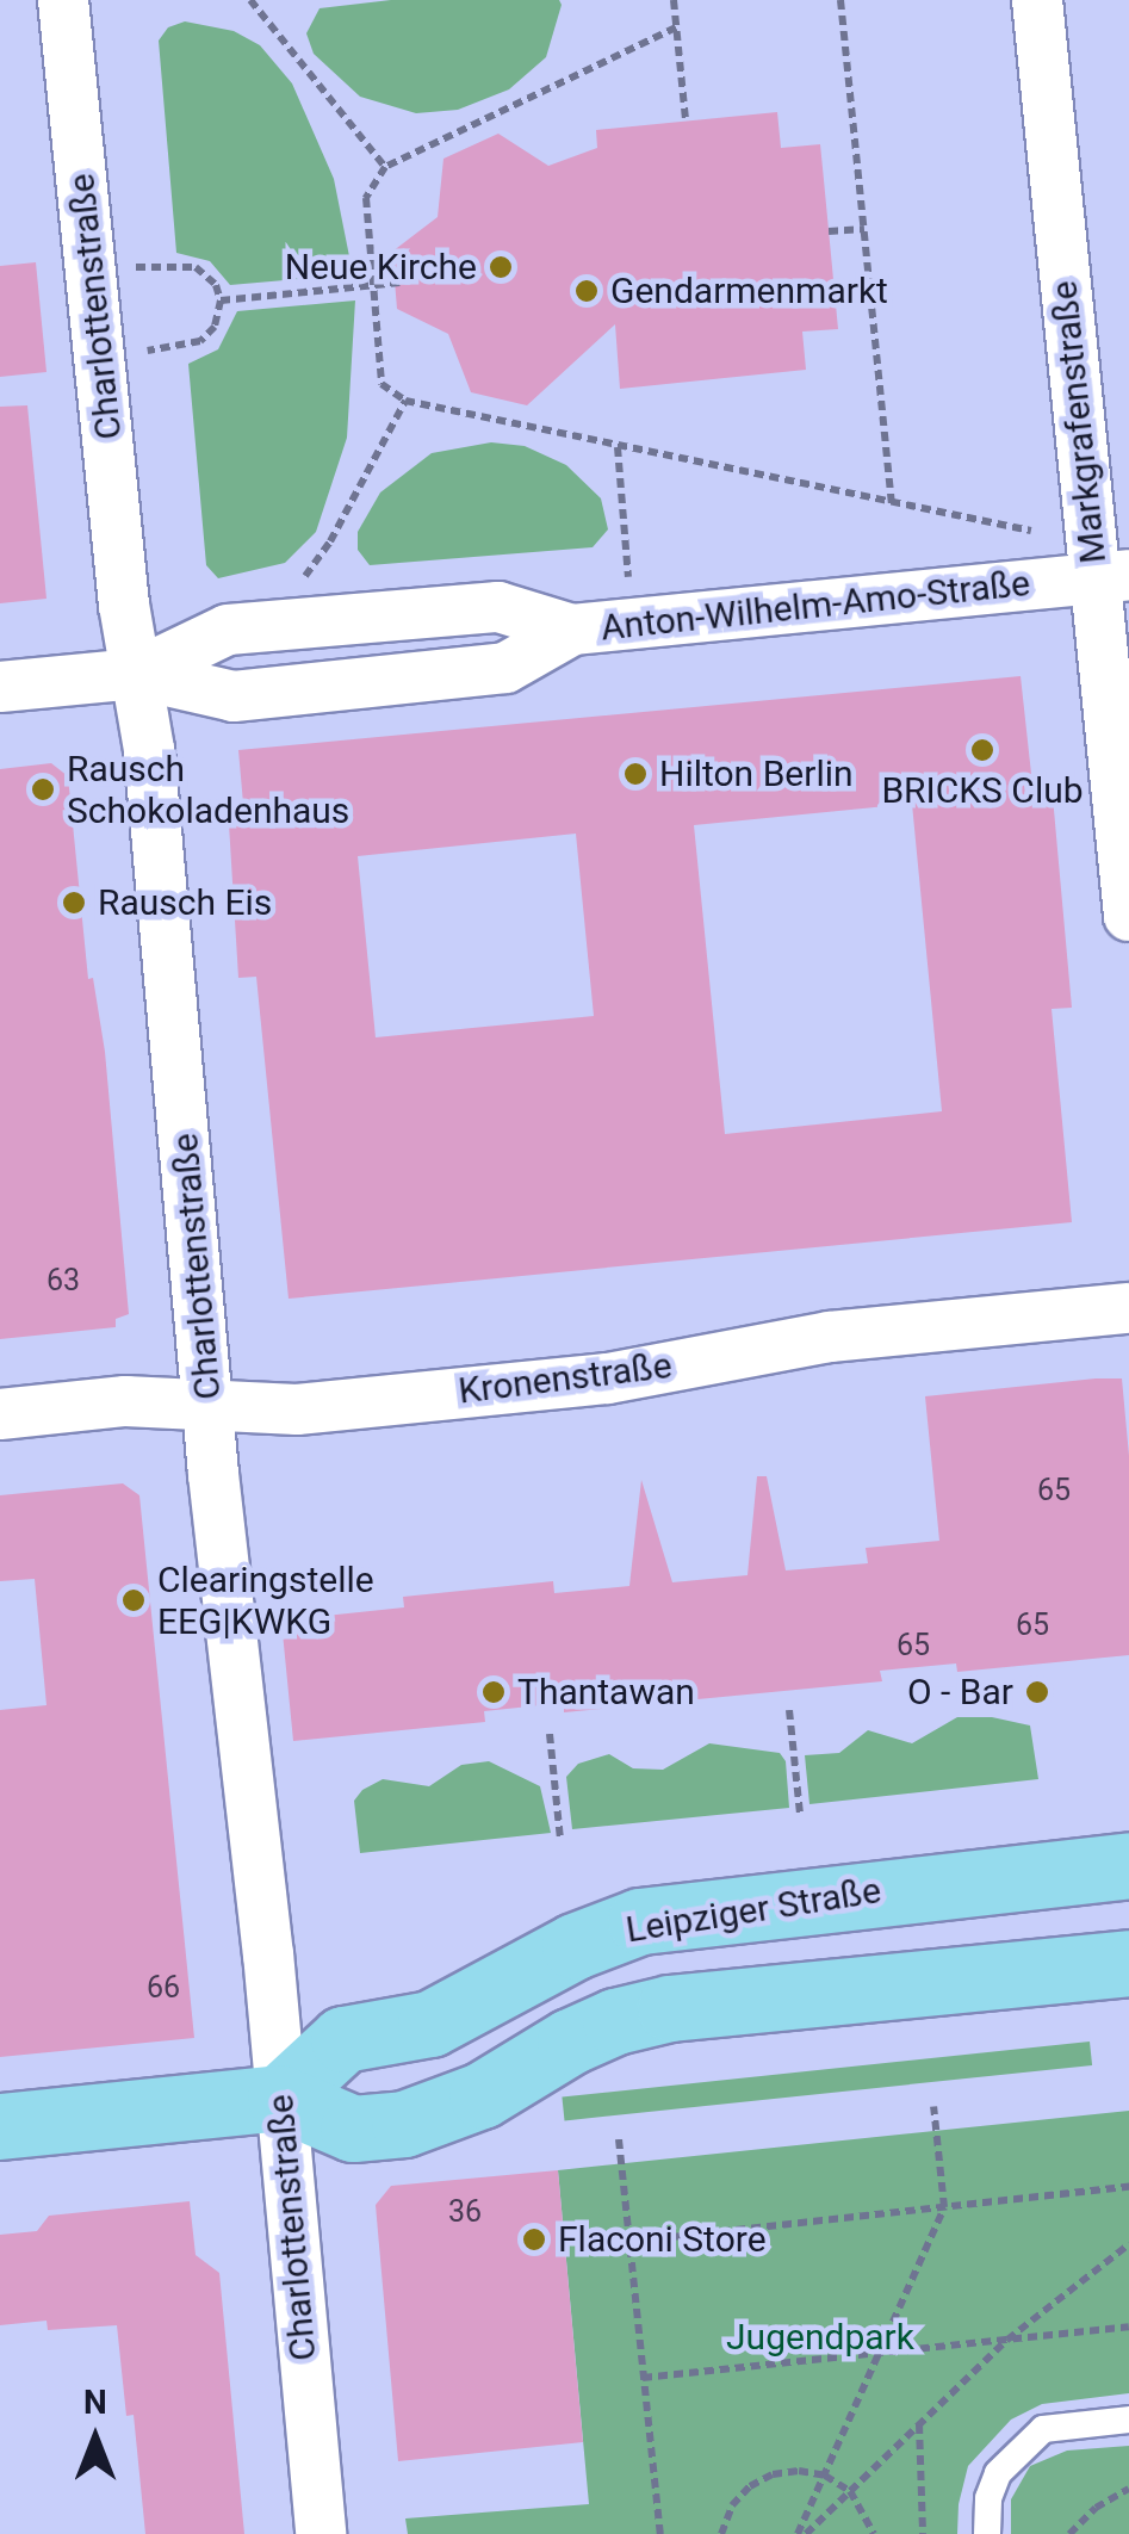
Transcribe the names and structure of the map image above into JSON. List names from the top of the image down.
{
  "streets": {
    "main road": ["Leipziger Straße"],
    "street": [
      "Charlottenstraße",
      "Markgrafenstraße",
      "Anton-Wilhelm-Amo-Straße",
      "Kronenstraße"
    ]
  },
  "crossings": [
    ["Charlottenstraße", "Anton-Wilhelm-Amo-Straße"],
    ["Charlottenstraße", "Kronenstraße"],
    ["Charlottenstraße", "Leipziger Straße"],
    ["Markgrafenstraße", "Anton-Wilhelm-Amo-Straße"]
  ],
  "parks": ["Jugendpark"],
  "places": [
    "Neue Kirche",
    "Gendarmenmarkt",
    "BRICKS Club",
    "Hilton Berlin",
    "Rausch Schokoladenhaus",
    "Rausch Eis",
    "Clearingstelle EEG|KWKG",
    "Thantawan",
    "O - Bar",
    "Flaconi Store"
  ],
  "house_numbers": [
    "63",
    "65",
    "65",
    "65",
    "66",
    "36"
  ],
  "north": "top"
}
